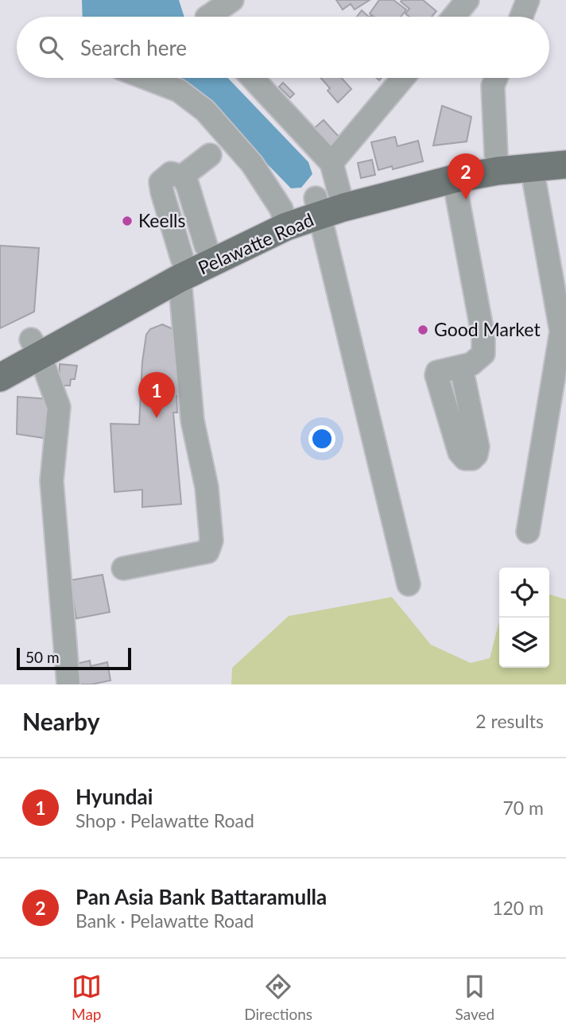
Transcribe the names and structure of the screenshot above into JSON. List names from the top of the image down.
{
  "streets": {
    "main road": ["Pelawatte Road"]
  },
  "places": ["Keells", "Good Market"],
  "scale_bar": "50 m",
  "page": {
    "search": "Search here",
    "pins": ["2", "1"],
    "scale": "50 m",
    "heading": ["Nearby", "2 results"],
    "list": [
      {
        "mark": "1",
        "name": "Hyundai",
        "note": "Shop · Pelawatte Road",
        "value": "70 m"
      },
      {
        "mark": "2",
        "name": "Pan Asia Bank Battaramulla",
        "note": "Bank · Pelawatte Road",
        "value": "120 m"
      }
    ],
    "nav": ["Map", "Directions", "Saved"]
  }
}
